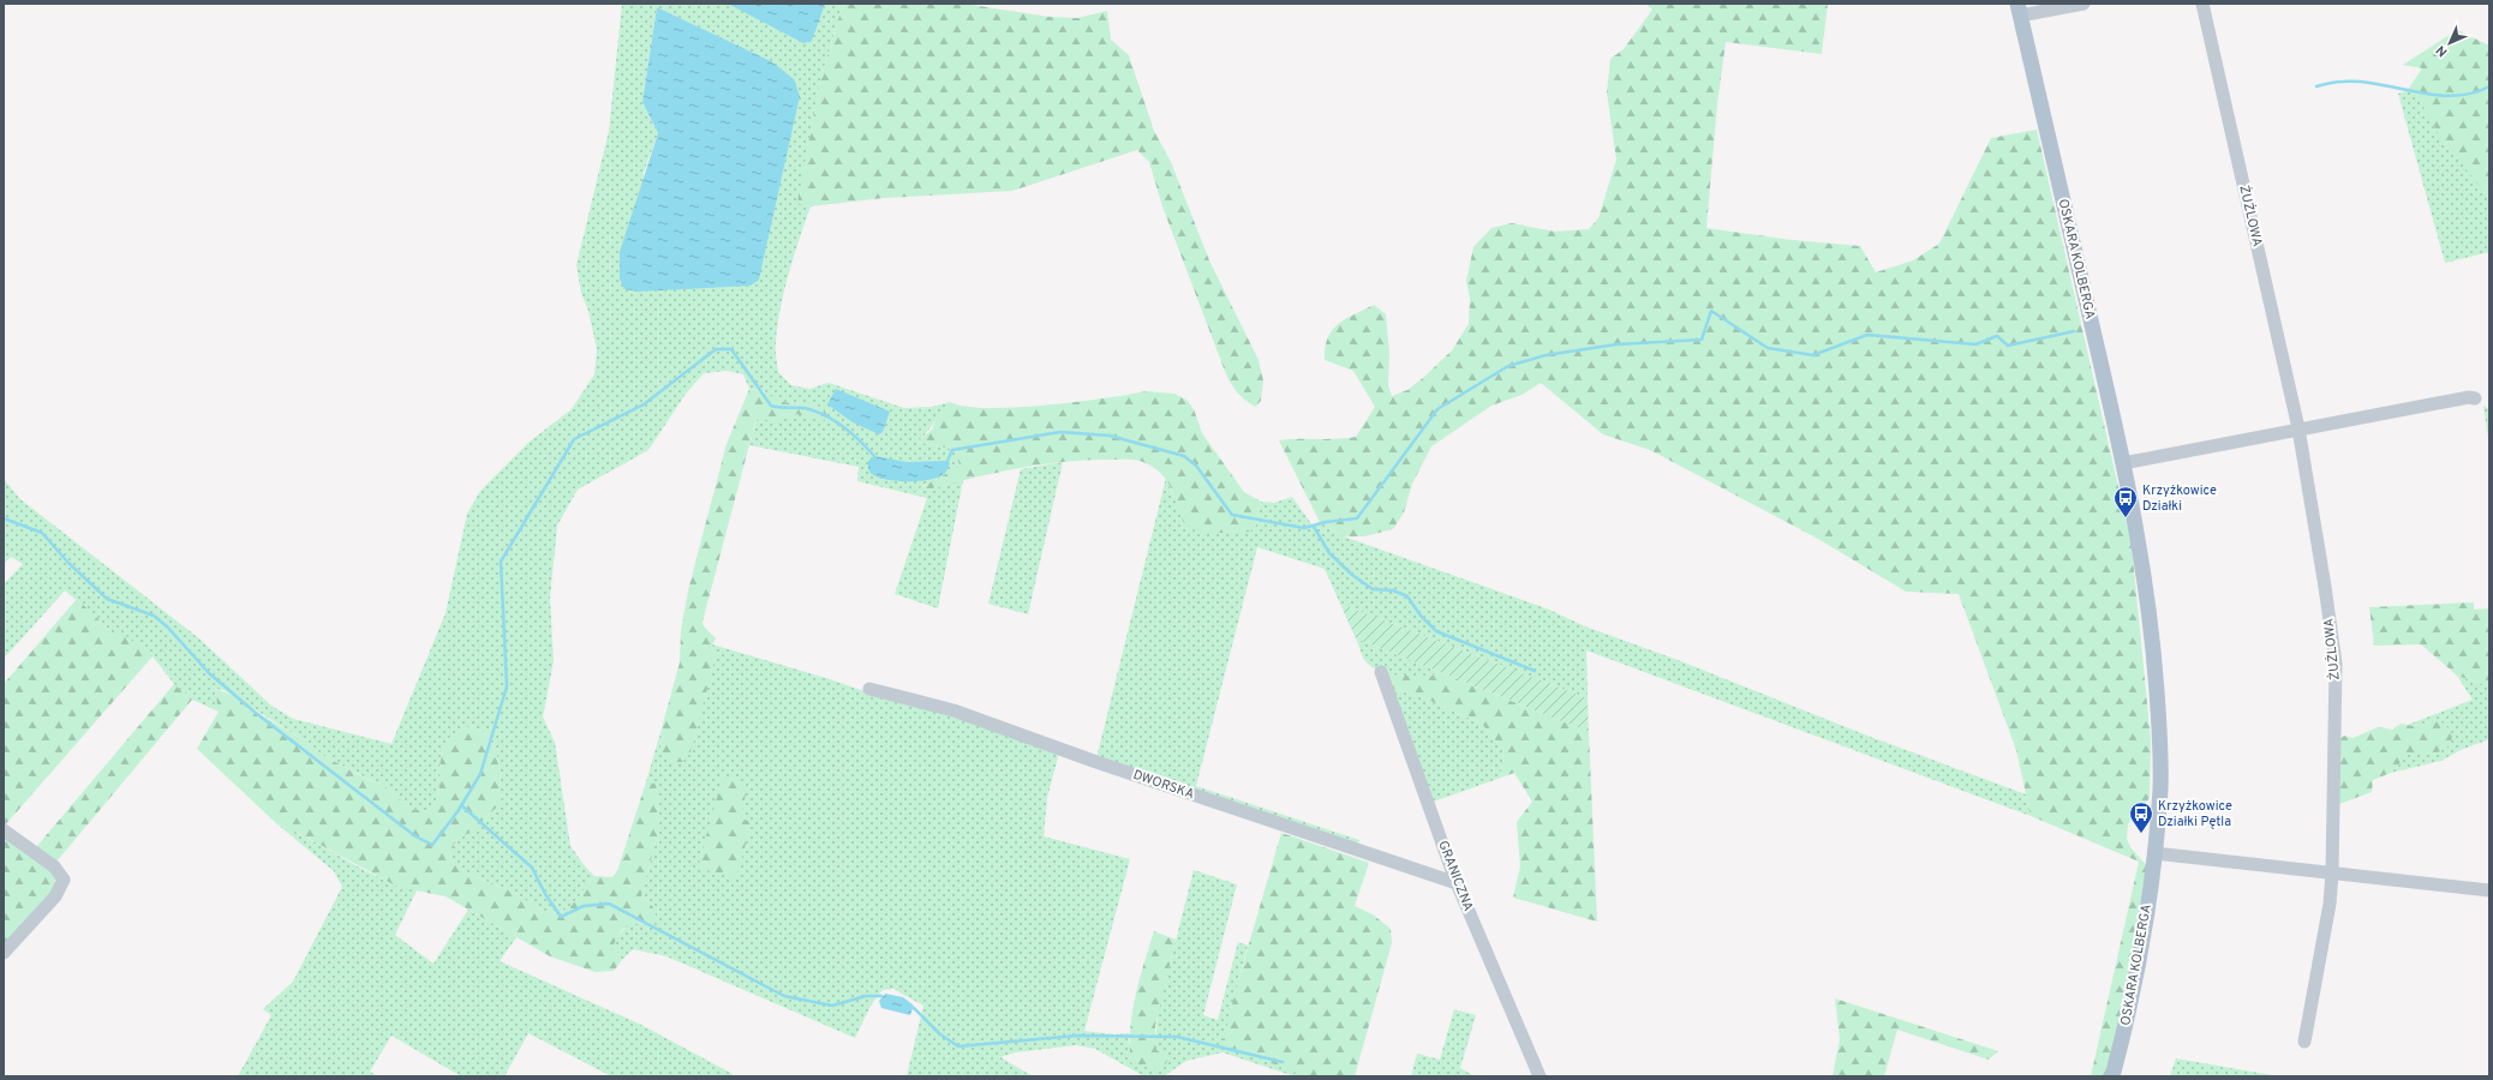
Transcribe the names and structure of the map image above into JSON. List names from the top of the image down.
{
  "streets": {
    "main road": ["OSKARA KOLBERGA"],
    "street": ["ŻUŻLOWA", "DWORSKA", "GRANICZNA"]
  },
  "crossings": [
    ["DWORSKA", "GRANICZNA"]
  ],
  "places": {
    "bus stop": ["Krzyżkowice Działki", "Krzyżkowice Działki Pętla"]
  },
  "north": "bottom left"
}
